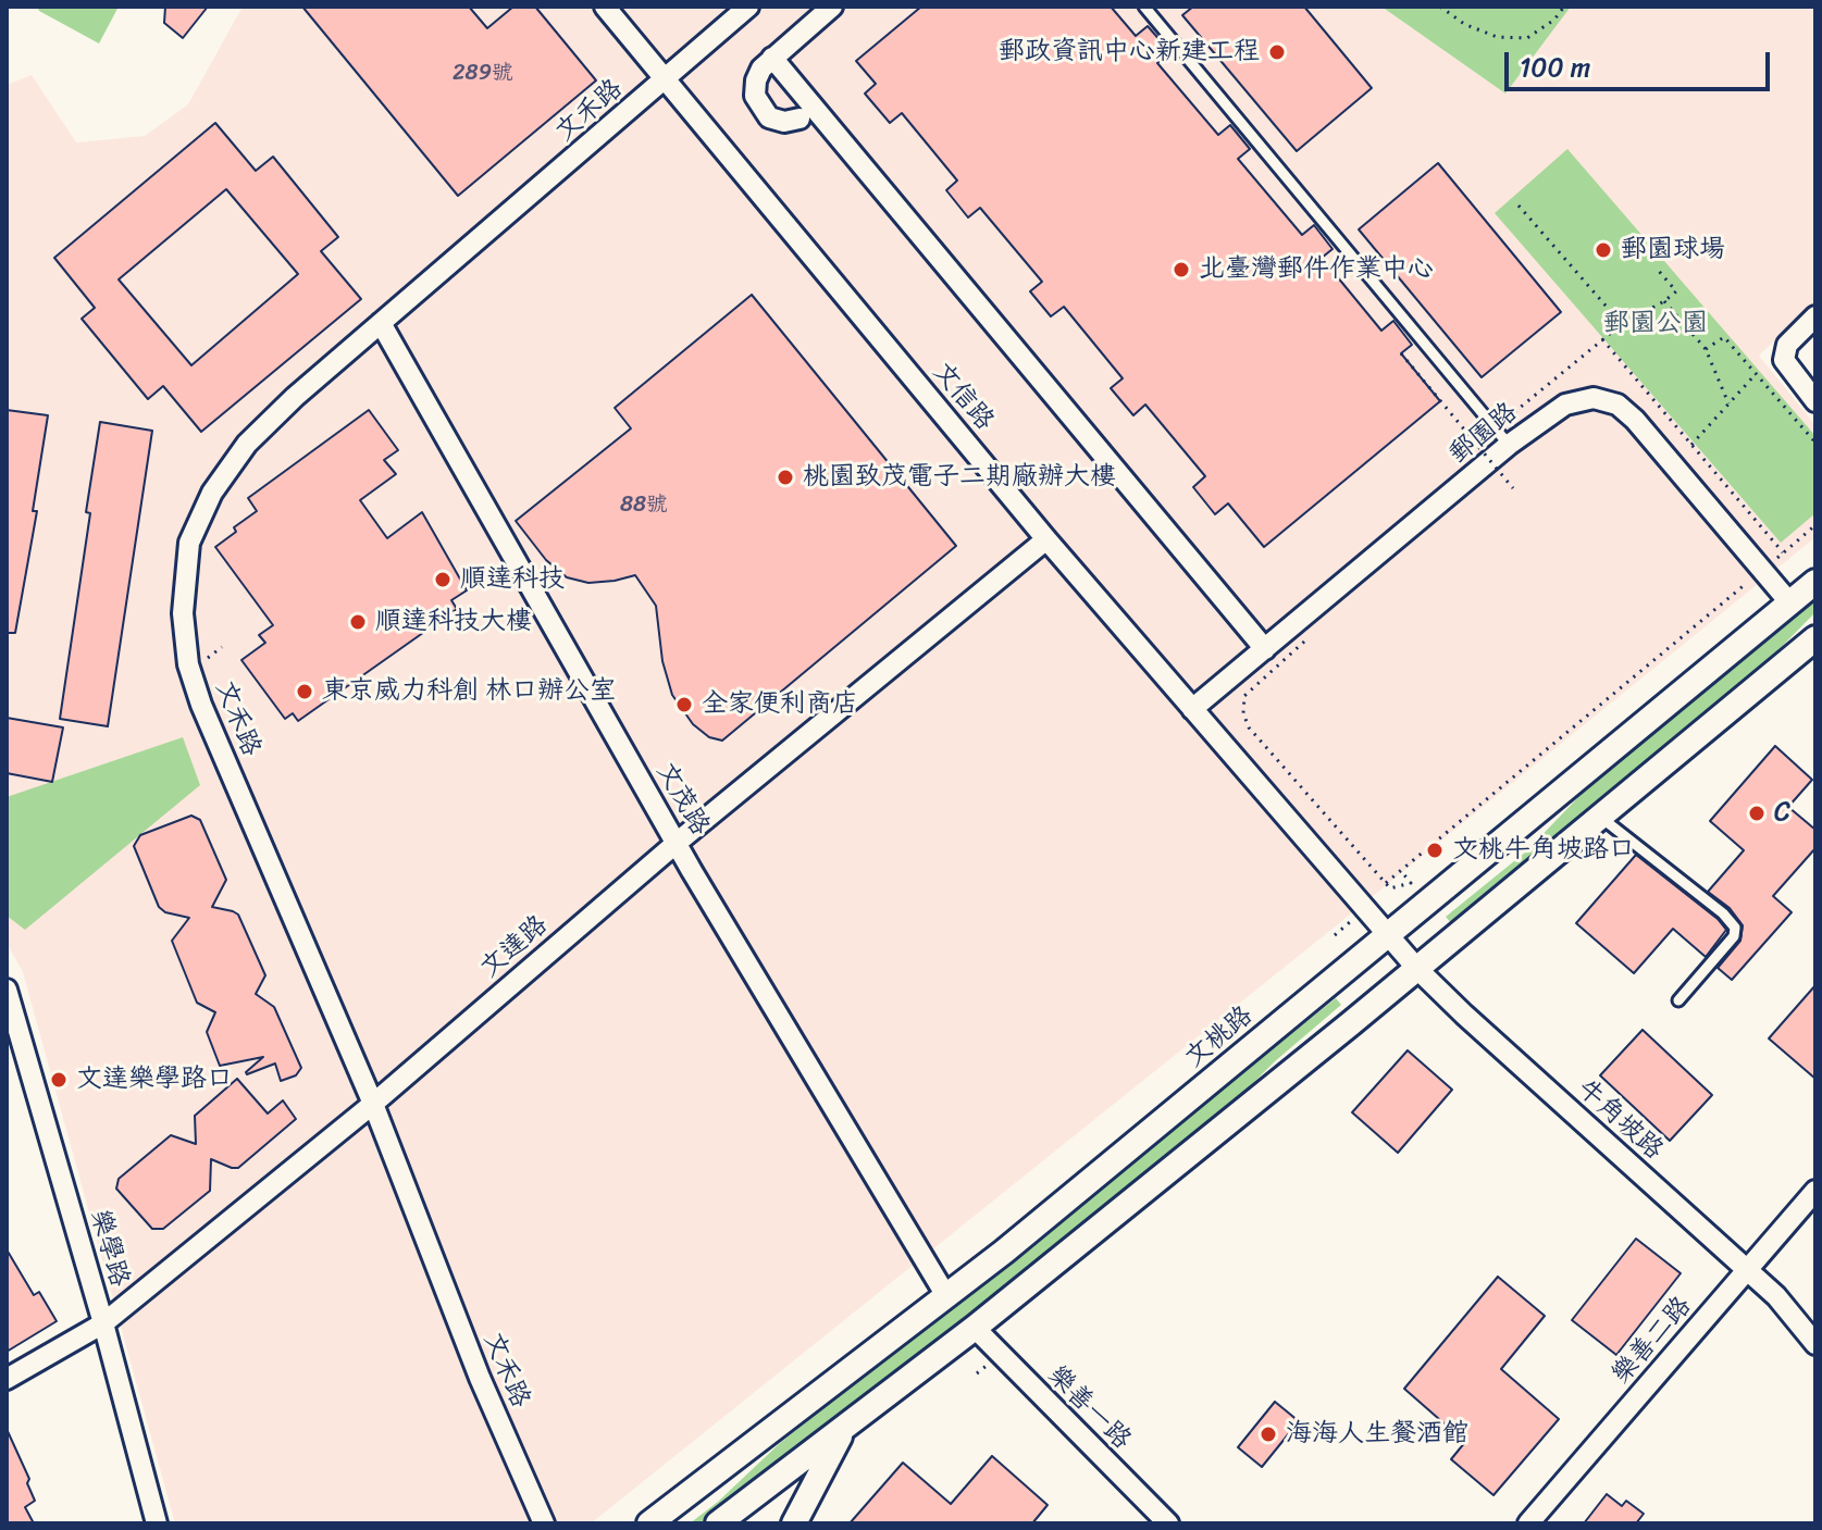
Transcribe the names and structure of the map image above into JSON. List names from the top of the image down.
{
  "streets": {
    "street": [
      "文禾路",
      "文信路",
      "郵園路",
      "文茂路",
      "文達路",
      "文桃路",
      "牛角坡路",
      "樂學路",
      "樂善二路",
      "樂善一路"
    ]
  },
  "crossings": [
    ["文禾路", "文信路"],
    ["文禾路", "文茂路"],
    ["文禾路", "文達路"],
    ["文信路", "郵園路"],
    ["文信路", "文達路"],
    ["文信路", "文桃路"],
    ["文信路", "牛角坡路"],
    ["郵園路", "文桃路"],
    ["文茂路", "文達路"],
    ["文茂路", "文桃路"],
    ["文達路", "樂學路"],
    ["文桃路", "牛角坡路"],
    ["牛角坡路", "樂善二路"]
  ],
  "parks": ["郵園公園"],
  "places": [
    "郵政資訊中心新建工程",
    "郵園球場",
    "北臺灣郵件作業中心",
    "桃園致茂電子二期廠辦大樓",
    "順達科技",
    "順達科技大樓",
    "東京威力科創 林口辦公室",
    "全家便利商店",
    "C",
    "文桃牛角坡路口",
    "文達樂學路口",
    "海海人生餐酒館"
  ],
  "house_numbers": ["289號", "88號"],
  "scale_bar": "100 m"
}
